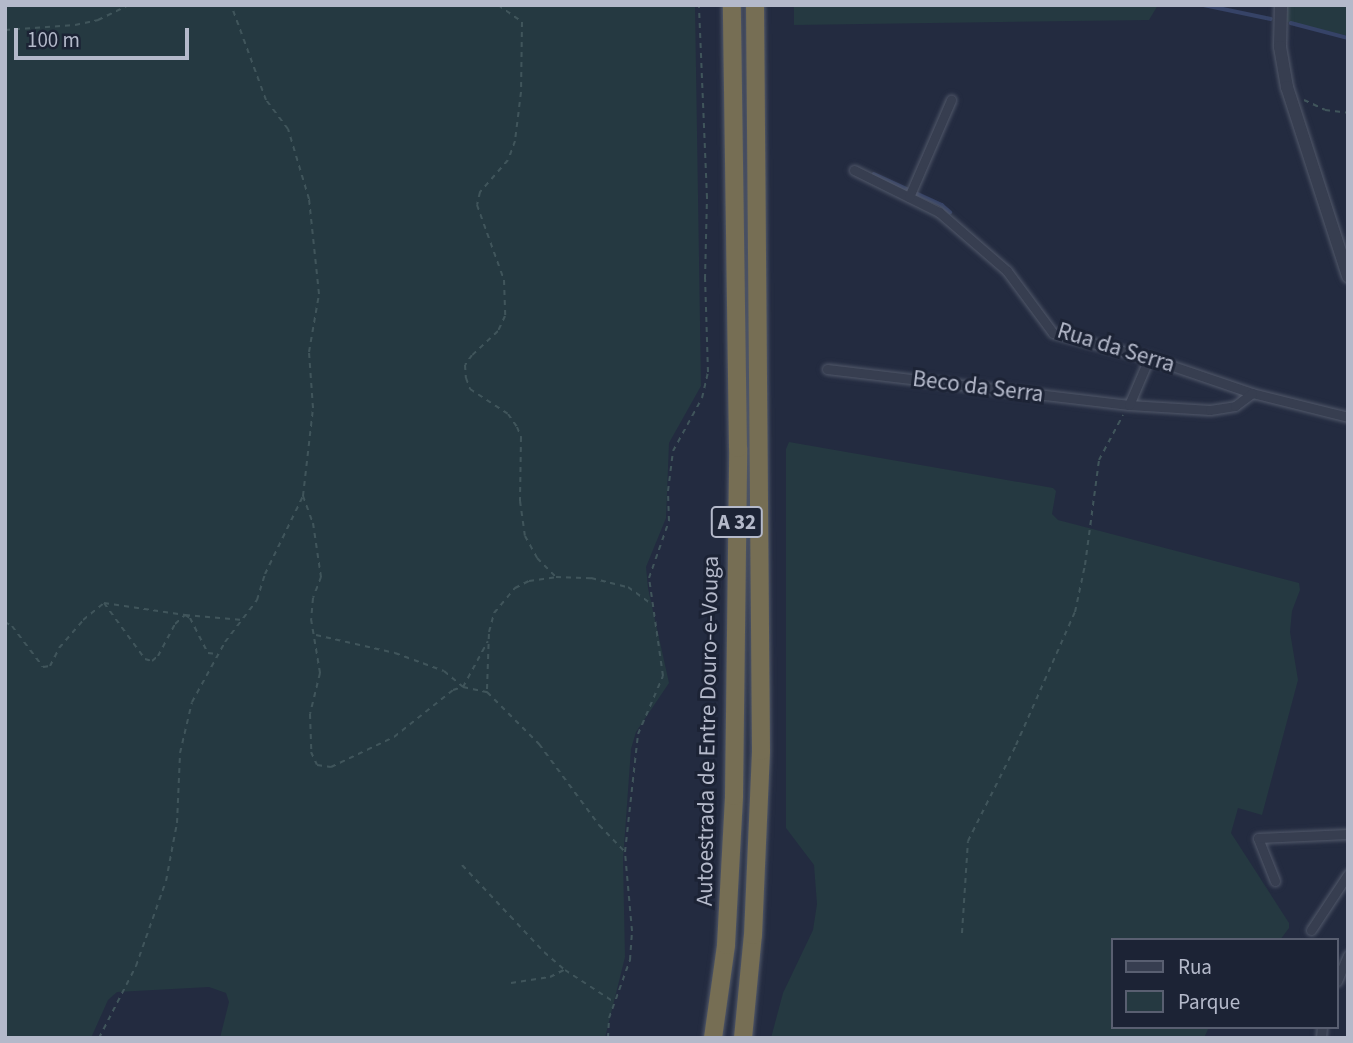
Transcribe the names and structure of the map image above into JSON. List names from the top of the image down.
{
  "streets": {
    "highway": ["A 32", "Autoestrada de Entre Douro-e-Vouga"],
    "street": ["Rua da Serra", "Beco da Serra"]
  },
  "crossings": [
    ["Rua da Serra", "Beco da Serra"]
  ],
  "legend": ["Rua", "Parque"],
  "scale_bar": "100 m"
}
